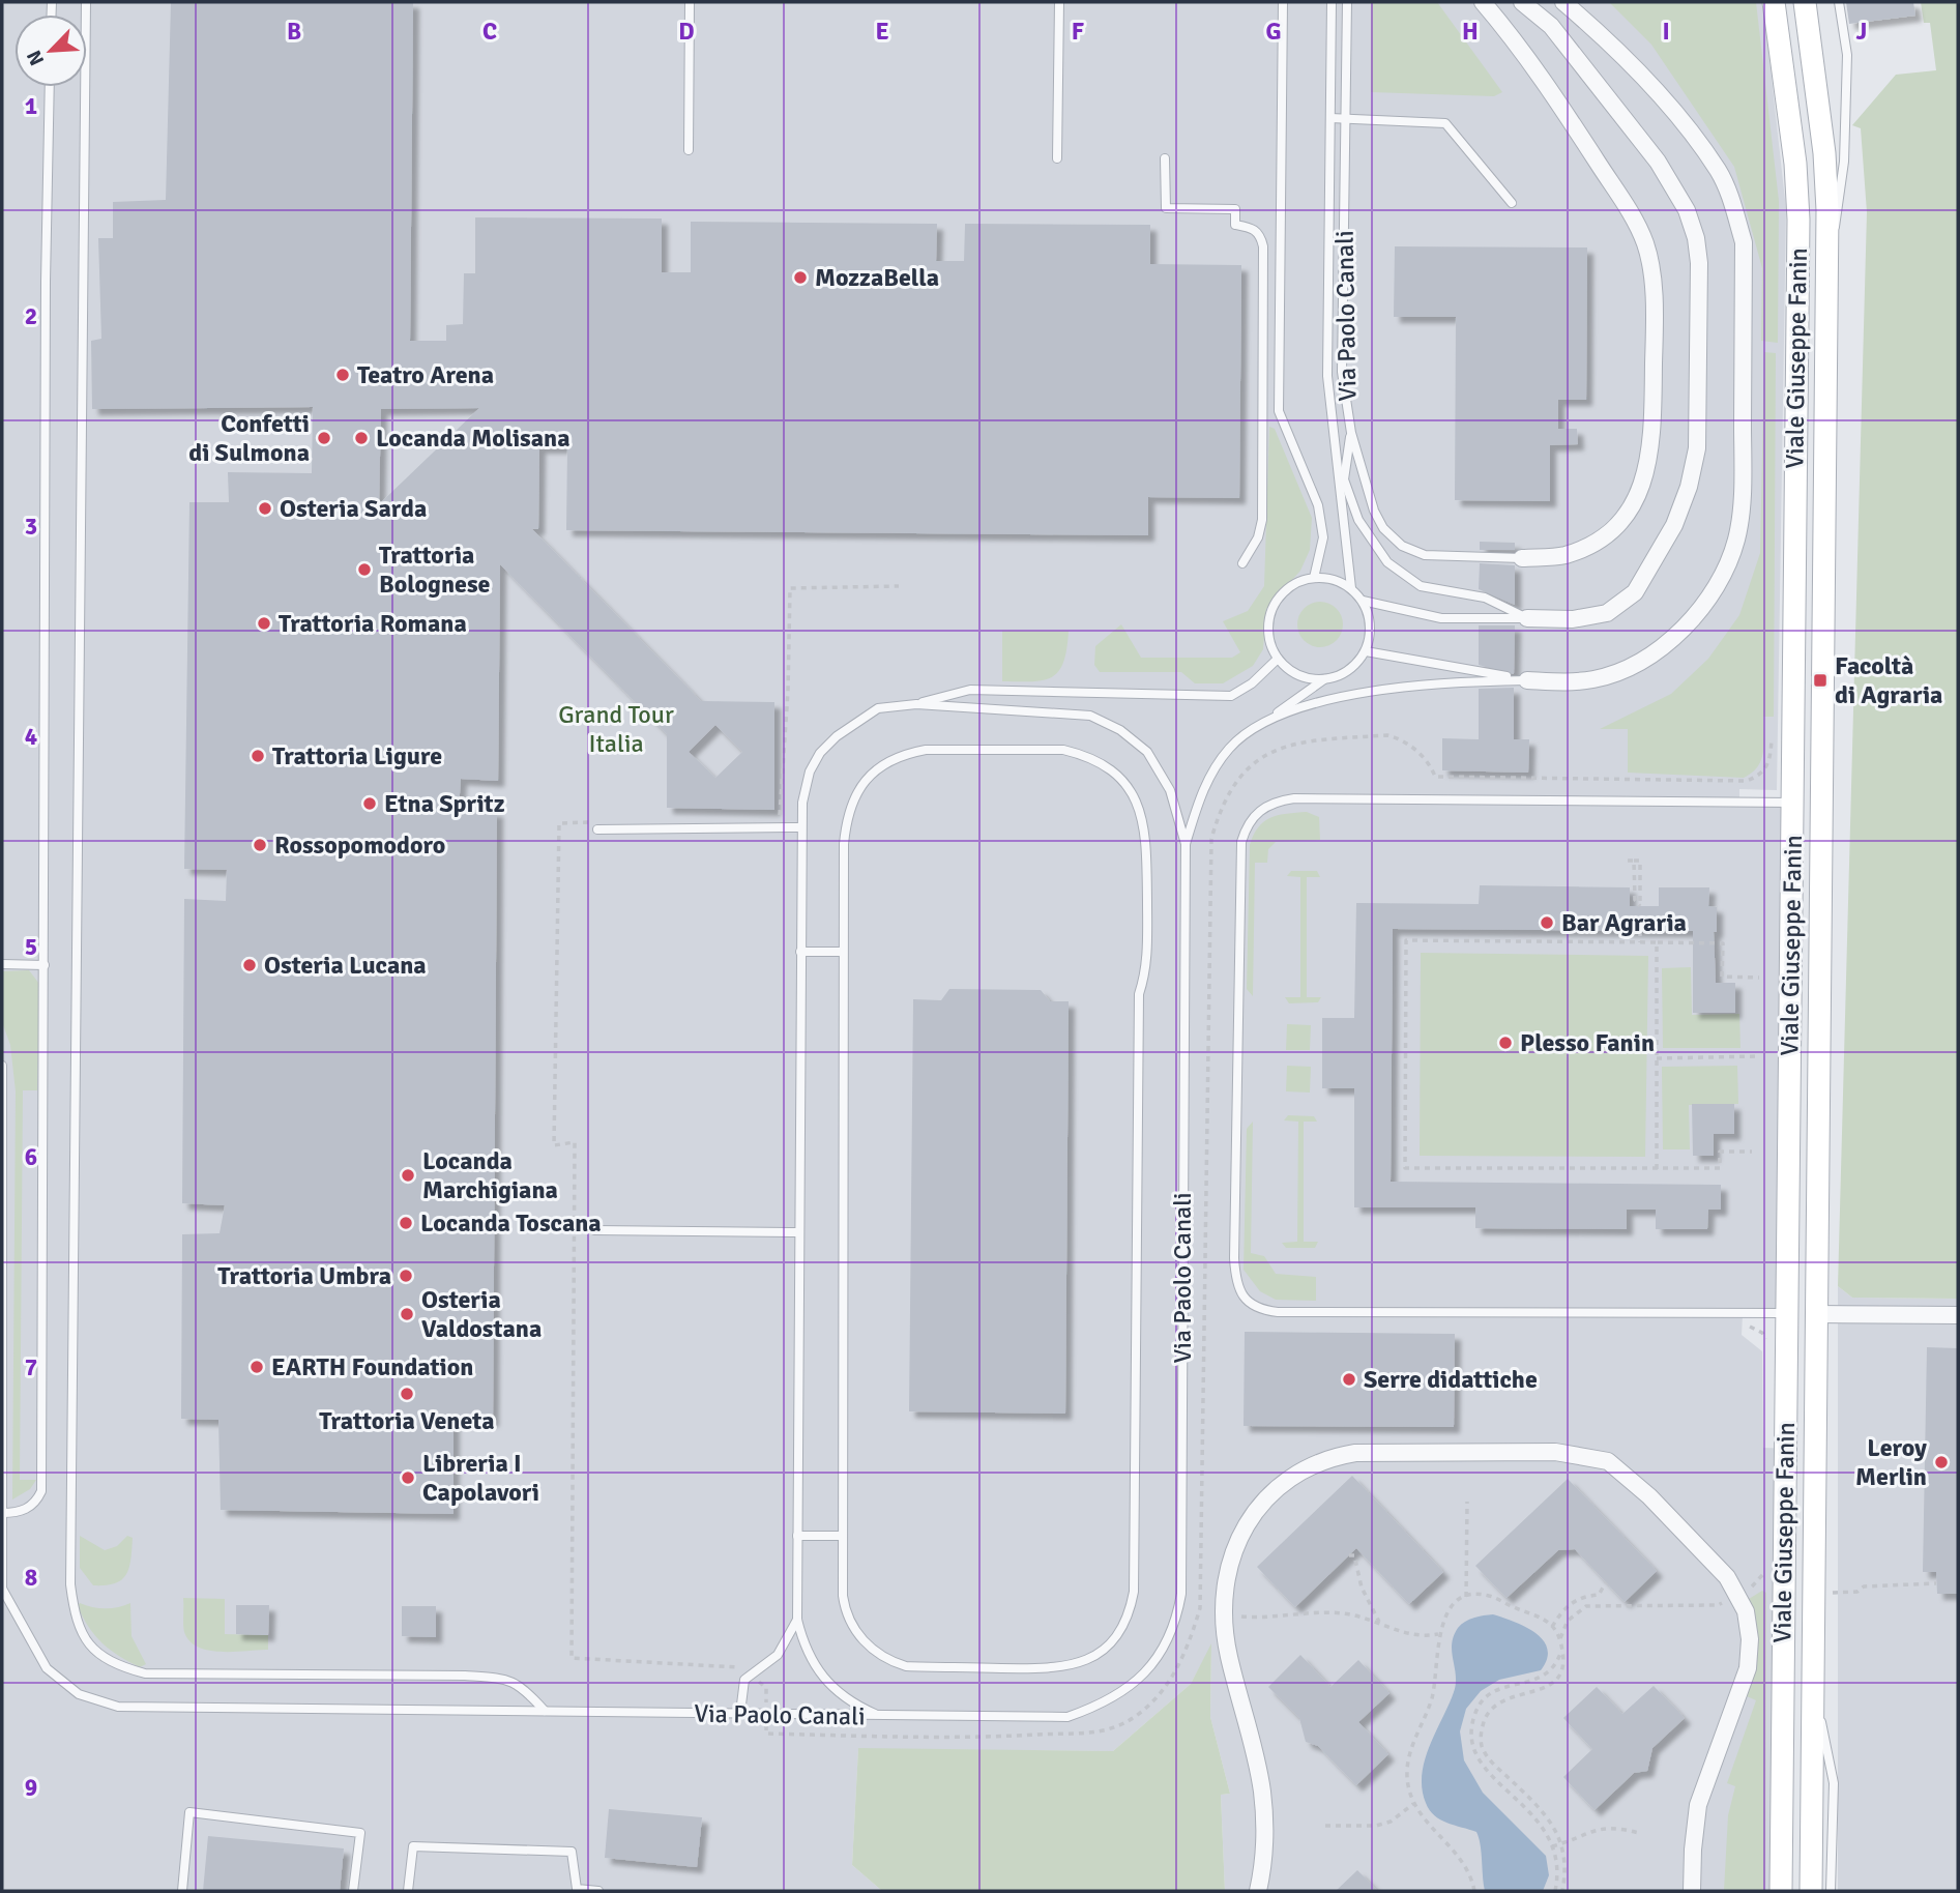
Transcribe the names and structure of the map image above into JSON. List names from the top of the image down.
{
  "streets": {
    "main road": ["Viale Giuseppe Fanin"],
    "street": ["Via Paolo Canali"]
  },
  "parks": ["Grand Tour Italia"],
  "places": {
    "other": [
      "MozzaBella",
      "Teatro Arena",
      "Confetti di Sulmona",
      "Locanda Molisana",
      "Osteria Sarda",
      "Trattoria Bolognese",
      "Trattoria Romana",
      "Trattoria Ligure",
      "Etna Spritz",
      "Rossopomodoro",
      "Bar Agraria",
      "Osteria Lucana",
      "Plesso Fanin",
      "Locanda Marchigiana",
      "Locanda Toscana",
      "Trattoria Umbra",
      "Osteria Valdostana",
      "EARTH Foundation",
      "Serre didattiche",
      "Trattoria Veneta",
      "Leroy Merlin",
      "Libreria I Capolavori"
    ],
    "transit": ["Facoltà di Agraria"]
  },
  "north": "bottom left",
  "grid": {
    "columns": [
      "B",
      "C",
      "D",
      "E",
      "F",
      "G",
      "H",
      "I",
      "J"
    ],
    "rows": [
      "1",
      "2",
      "3",
      "4",
      "5",
      "6",
      "7",
      "8",
      "9"
    ]
  }
}
